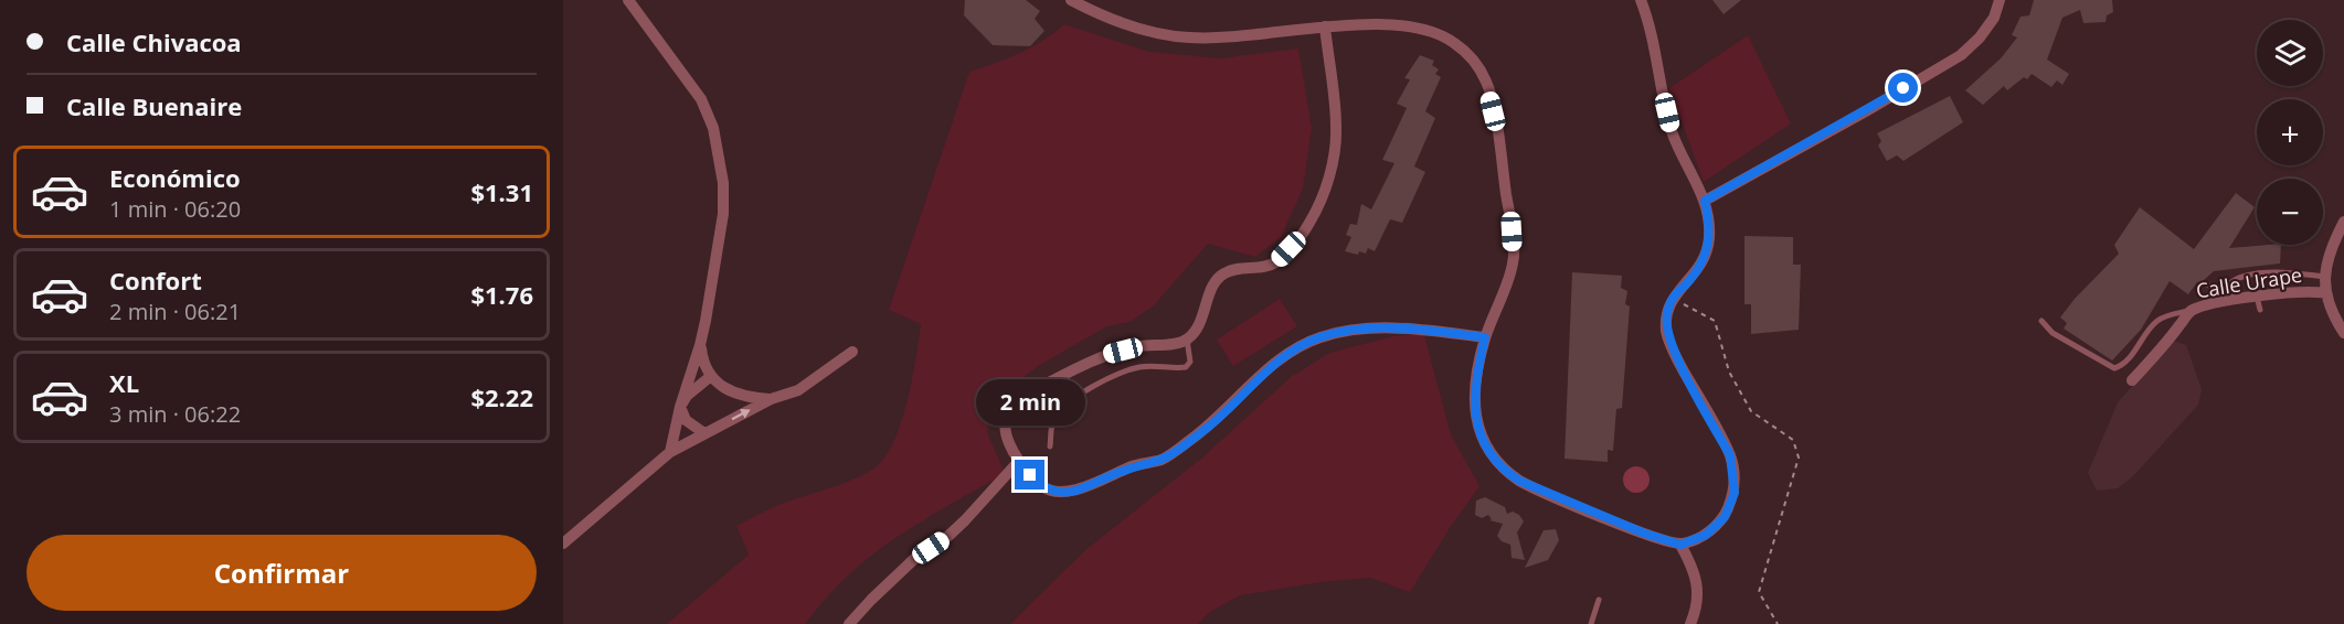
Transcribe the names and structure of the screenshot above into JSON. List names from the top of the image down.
{
  "streets": {
    "street": ["Calle Urape"]
  },
  "page": {
    "banner": ["Calle Chivacoa", "Calle Buenaire"],
    "map_buttons": ["+", "−"],
    "list": [
      {
        "name": "Económico",
        "note": "1 min · 06:20",
        "value": "$1.31"
      },
      {
        "name": "Confort",
        "note": "2 min · 06:21",
        "value": "$1.76"
      },
      {
        "name": "XL",
        "note": "3 min · 06:22",
        "value": "$2.22"
      }
    ],
    "bubble": "2 min",
    "buttons": "Confirmar"
  }
}
